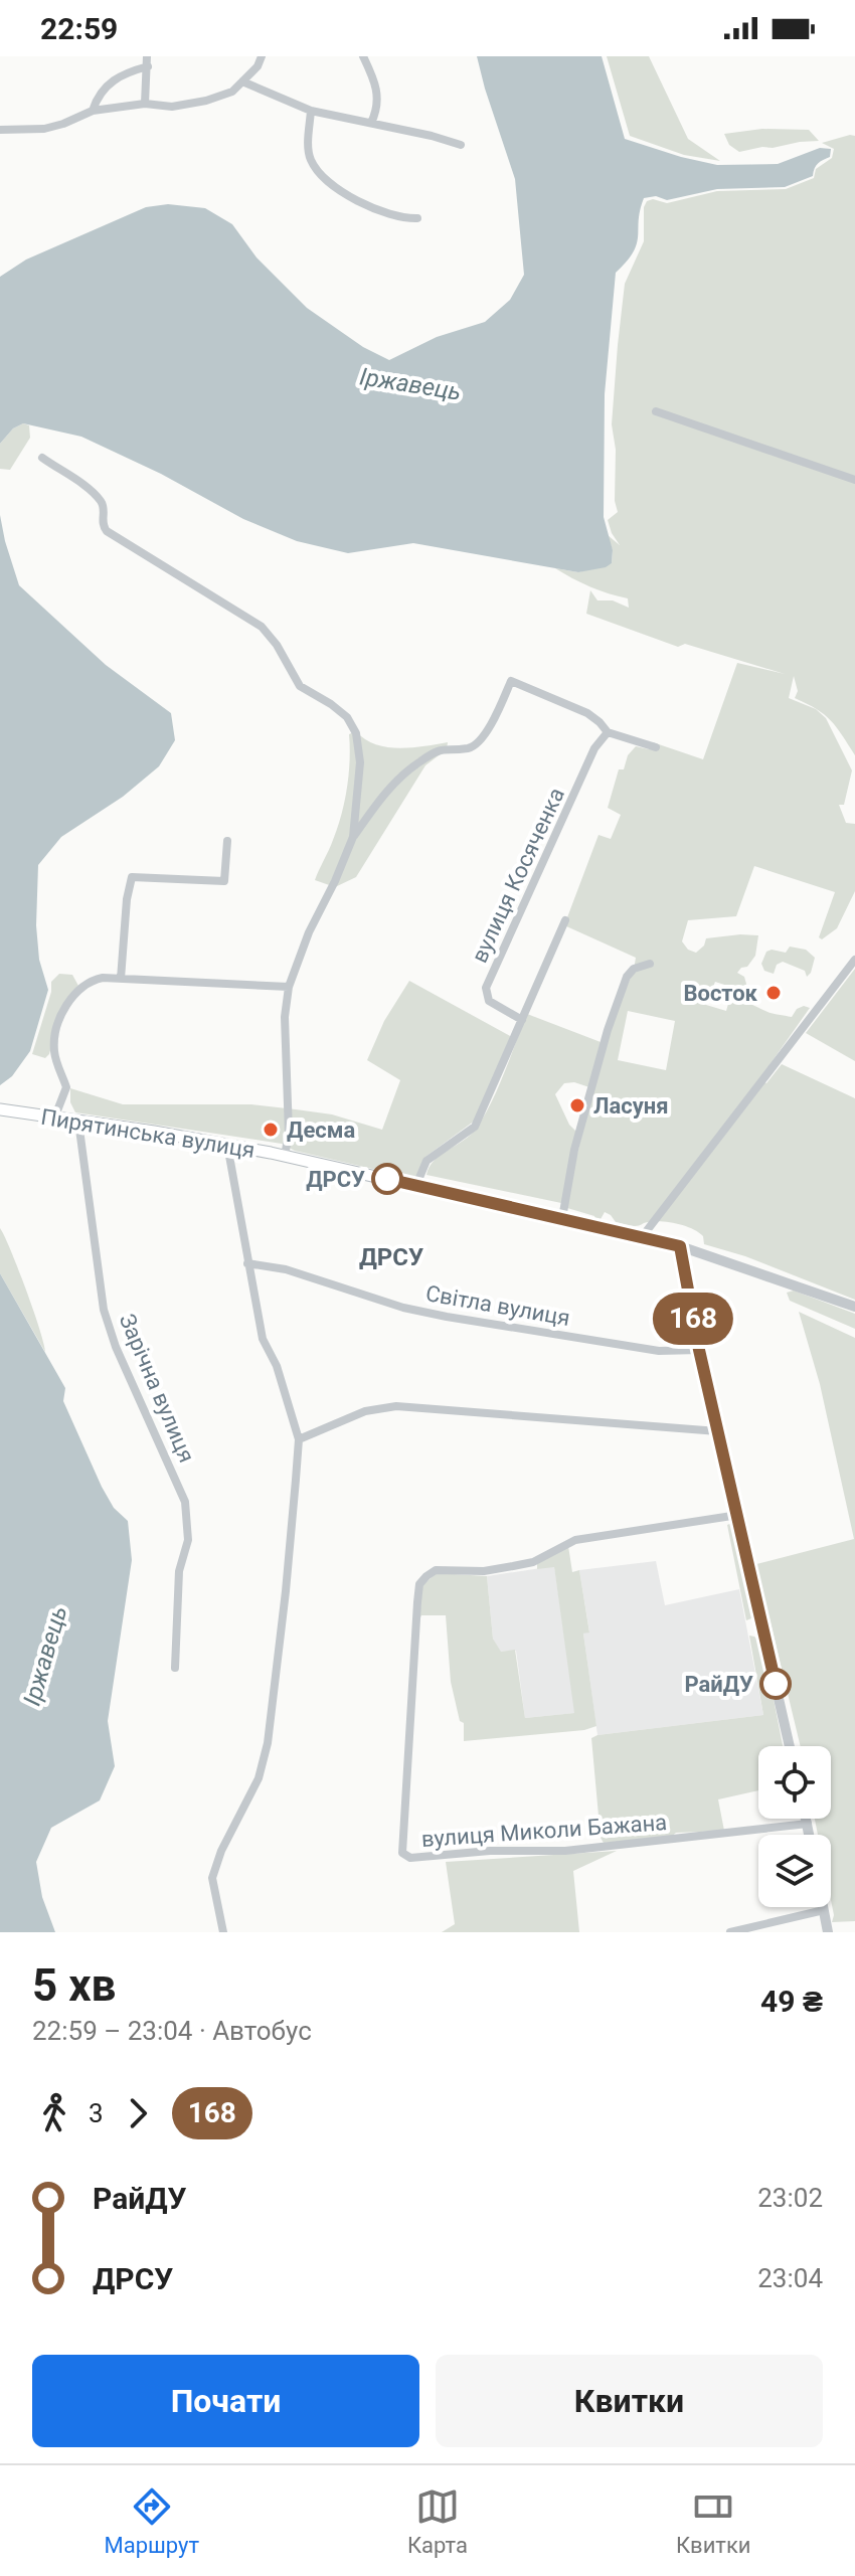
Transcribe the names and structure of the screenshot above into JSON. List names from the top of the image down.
{
  "streets": {
    "main road": ["Пирятинська вулиця"],
    "street": [
      "вулиця Косяченка",
      "Світла вулиця",
      "Зарічна вулиця",
      "вулиця Миколи Бажана"
    ]
  },
  "crossings": [
    ["Пирятинська вулиця", "Зарічна вулиця"]
  ],
  "districts": ["ДРСУ"],
  "water": ["Іржавець"],
  "places": [
    "Восток",
    "Ласуня",
    "Десма",
    "ДРСУ",
    "РайДУ"
  ],
  "lines": ["bus line 168"],
  "page": {
    "status": "22:59",
    "on_map": "168",
    "heading": ["5 хв", "22:59 – 23:04 · Автобус", "49 ₴"],
    "legs": ["3", "168"],
    "list": [
      {
        "name": "РайДУ",
        "value": "23:02"
      },
      {
        "name": "ДРСУ",
        "value": "23:04"
      }
    ],
    "buttons": ["Почати", "Квитки"],
    "tabs": ["Маршрут", "Карта", "Квитки"]
  }
}
